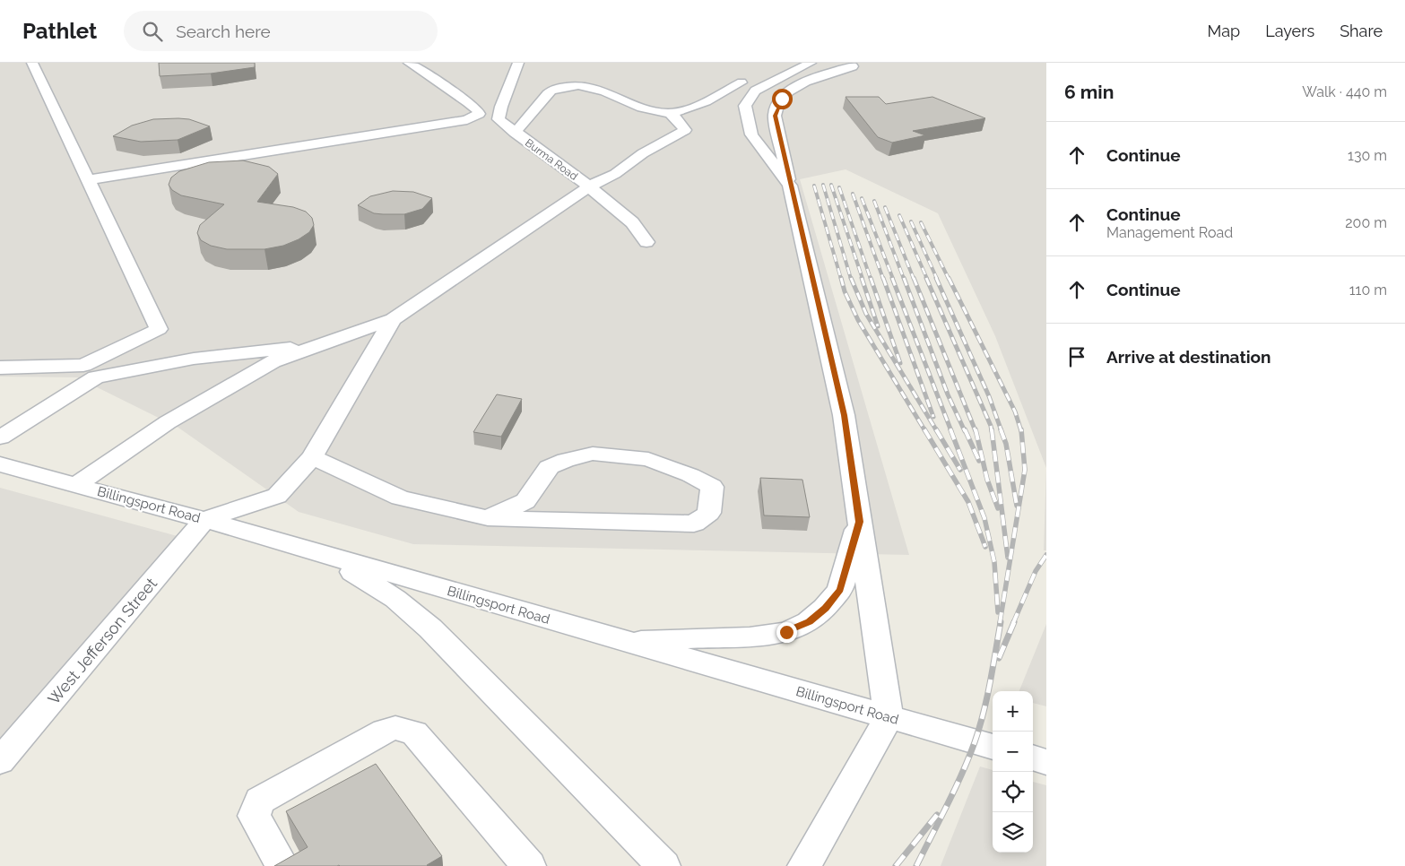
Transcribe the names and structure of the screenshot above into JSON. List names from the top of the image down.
{
  "streets": {
    "street": ["Burma Road", "Billingsport Road", "West Jefferson Street"]
  },
  "crossings": [
    ["Billingsport Road", "West Jefferson Street"]
  ],
  "page": {
    "header": "Pathlet",
    "search": "Search here",
    "nav": ["Map", "Layers", "Share"],
    "heading": ["6 min", "Walk · 440 m"],
    "list": [
      ["Continue", "130 m"],
      ["Continue", "Management Road", "200 m"],
      ["Continue", "110 m"],
      "Arrive at destination"
    ],
    "map_buttons": ["+", "−"]
  }
}
